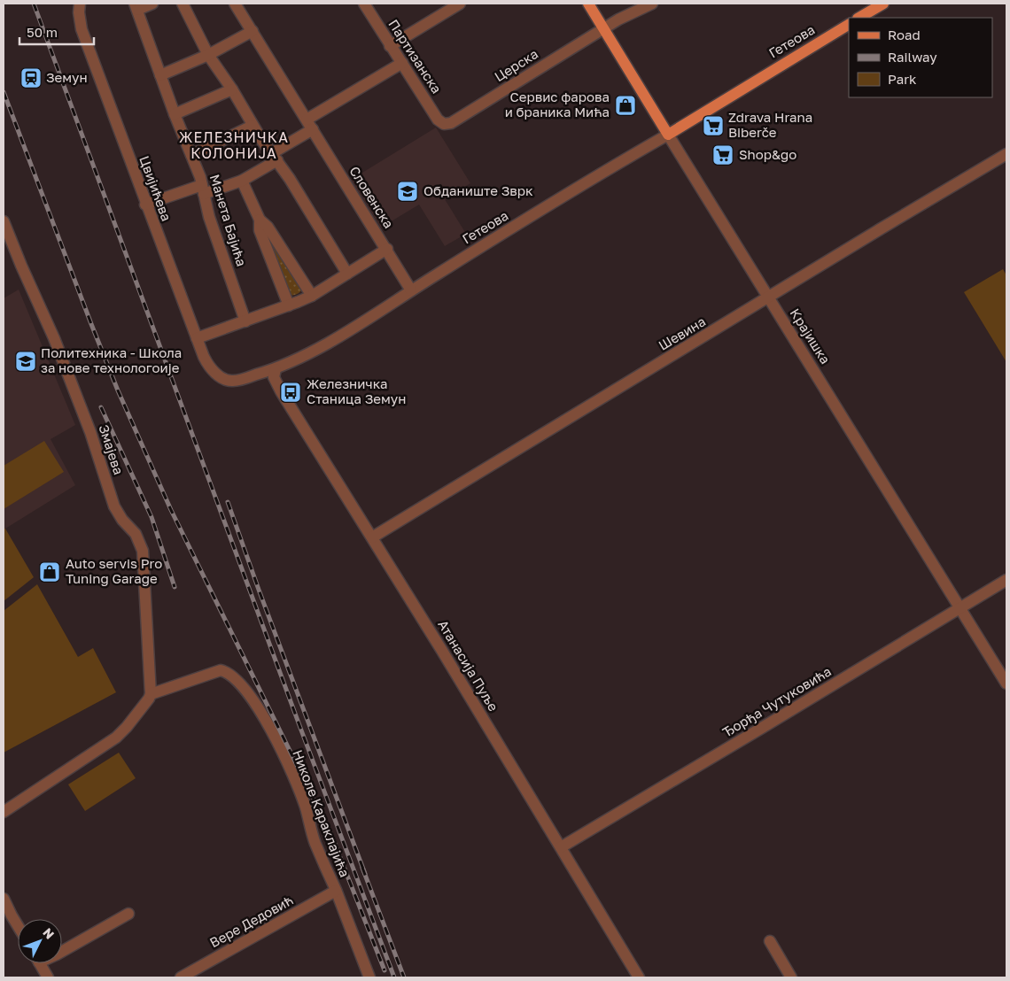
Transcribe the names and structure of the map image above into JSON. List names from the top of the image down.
{
  "streets": {
    "main road": ["Гетеова", "Крајишка"],
    "street": [
      "Партизанска",
      "Церска",
      "Цвијићева",
      "Словенска",
      "Манета Бајића",
      "Шевина",
      "Змајева",
      "Атанасија Пуље",
      "Ђорђа Чутуковића",
      "Николе Караклајића",
      "Вере Дедовић"
    ]
  },
  "crossings": [
    ["Гетеова", "Цвијићева"],
    ["Гетеова", "Словенска"],
    ["Гетеова", "Крајишка"],
    ["Гетеова", "Атанасија Пуље"],
    ["Партизанска", "Церска"],
    ["Церска", "Крајишка"],
    ["Шевина", "Крајишка"],
    ["Шевина", "Атанасија Пуље"],
    ["Крајишка", "Ђорђа Чутуковића"],
    ["Змајева", "Николе Караклајића"],
    ["Атанасија Пуље", "Ђорђа Чутуковића"],
    ["Николе Караклајића", "Вере Дедовић"]
  ],
  "districts": ["ЖЕЛЕЗНИЧКА КОЛОНИЈА"],
  "places": {
    "station": ["Земун"],
    "shop": ["Сервис фарова и браника Мића", "Auto servis Pro Tuning Garage"],
    "supermarket": ["Zdrava Hrana Biberče", "Shop&go"],
    "school or university": ["Обданиште Зврк", "Политехника - Школа за нове технологоије"],
    "bus stop": ["Железничка Станица Земун"]
  },
  "legend": ["Road", "Railway", "Park"],
  "scale_bar": "50 m",
  "north": "top right"
}
